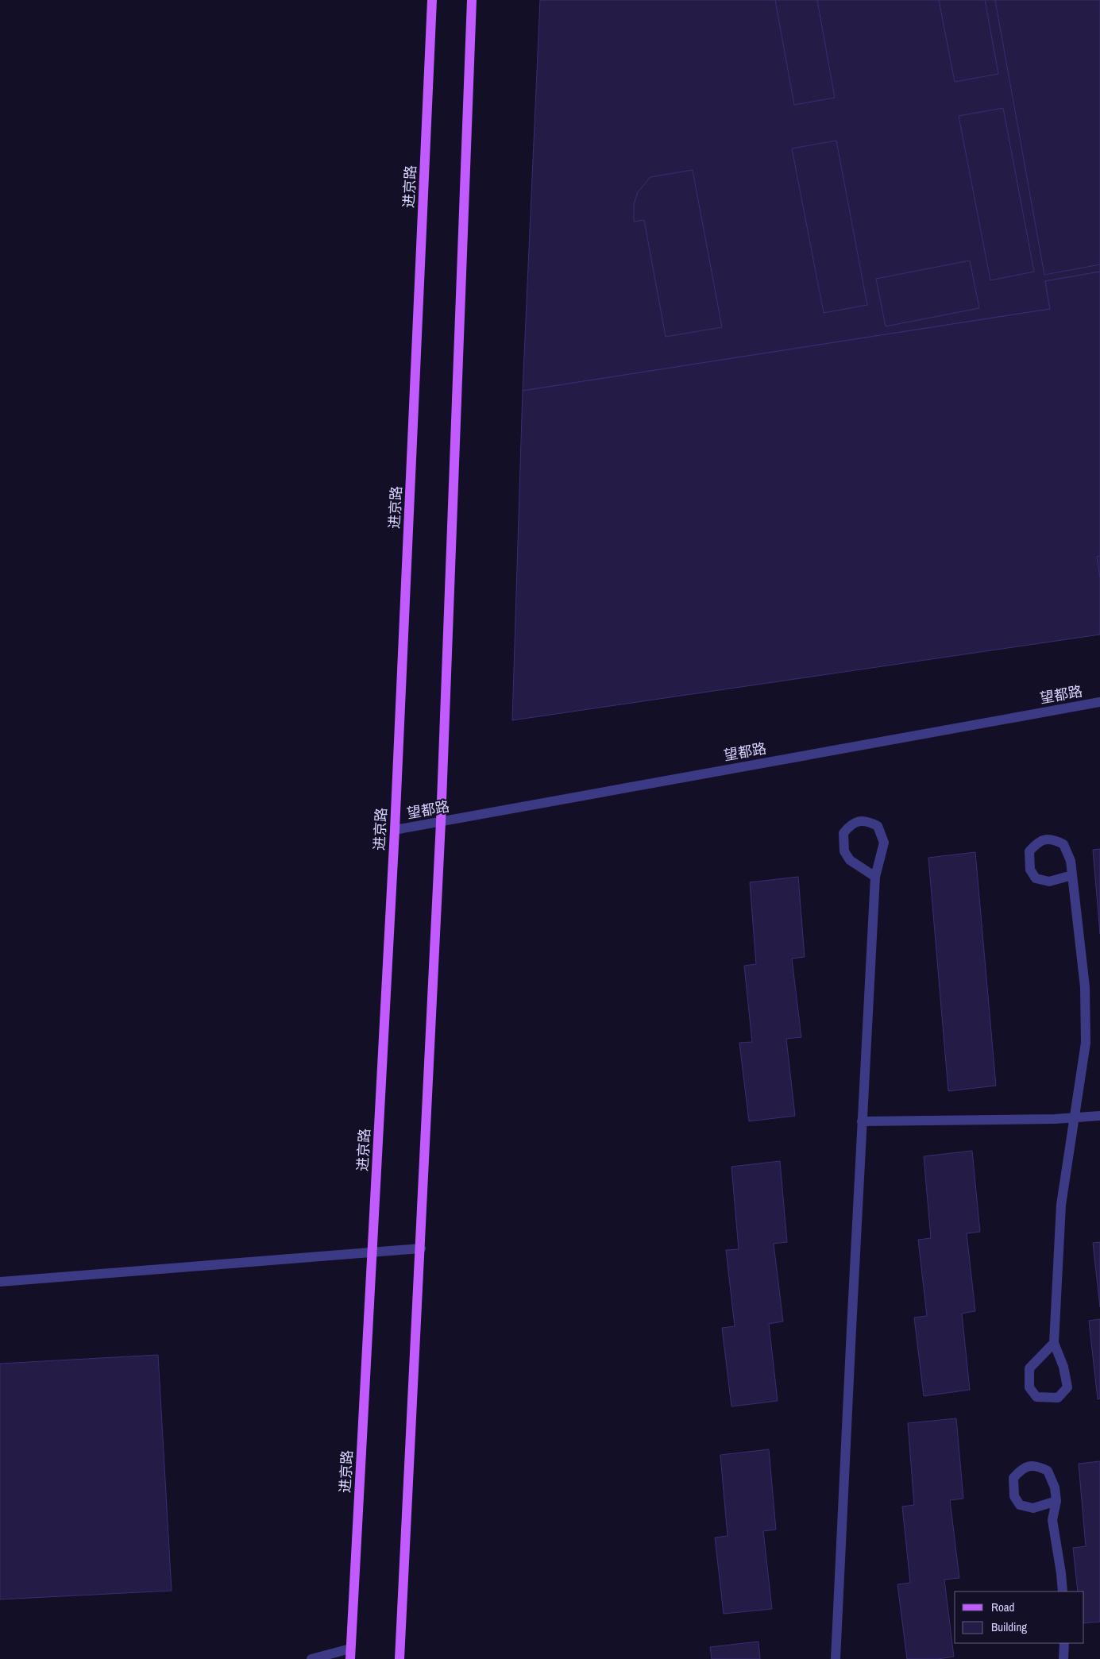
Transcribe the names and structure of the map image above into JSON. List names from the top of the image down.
{
  "streets": {
    "main road": ["进京路"],
    "street": ["望都路"]
  },
  "crossings": [
    ["进京路", "望都路"]
  ],
  "legend": ["Road", "Building"]
}
